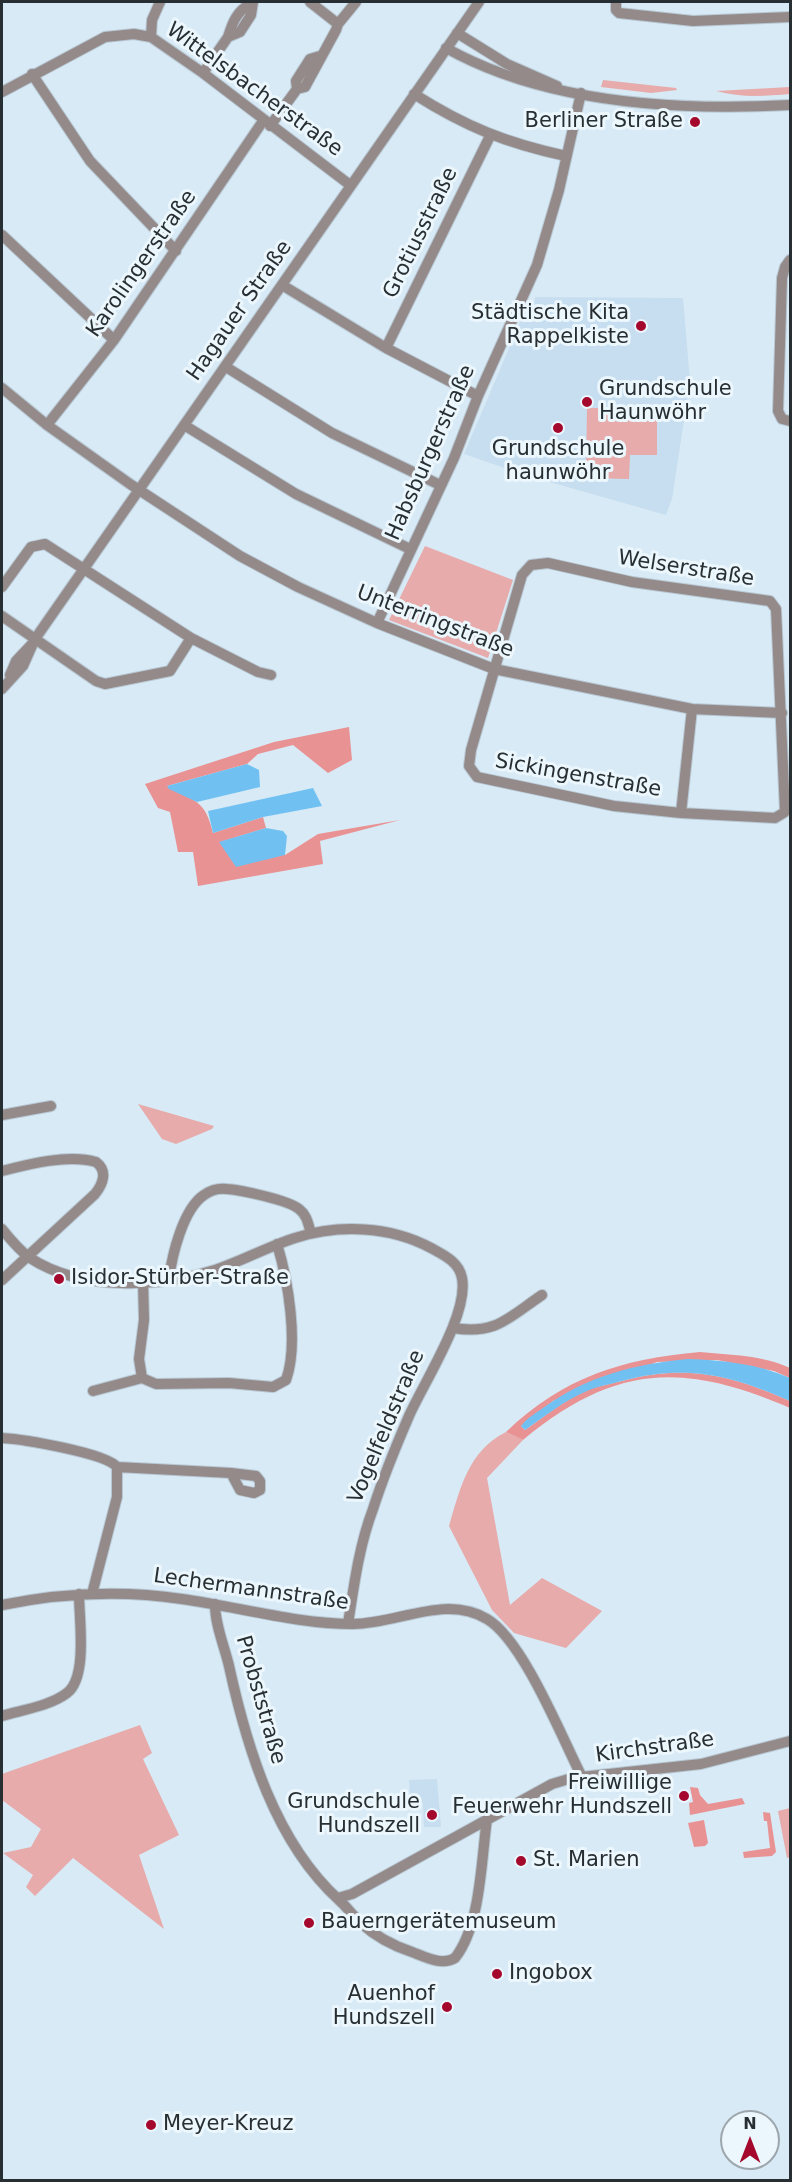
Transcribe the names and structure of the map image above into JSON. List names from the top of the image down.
{
  "streets": {
    "street": [
      "Wittelsbacherstraße",
      "Grotiusstraße",
      "Karolingerstraße",
      "Hagauer Straße",
      "Habsburgerstraße",
      "Welserstraße",
      "Unterringstraße",
      "Sickingenstraße",
      "Vogelfeldstraße",
      "Lechermannstraße",
      "Probststraße",
      "Kirchstraße"
    ]
  },
  "crossings": [
    ["Wittelsbacherstraße", "Karolingerstraße"],
    ["Wittelsbacherstraße", "Hagauer Straße"],
    ["Hagauer Straße", "Unterringstraße"],
    ["Habsburgerstraße", "Unterringstraße"],
    ["Welserstraße", "Unterringstraße"],
    ["Welserstraße", "Sickingenstraße"],
    ["Unterringstraße", "Sickingenstraße"],
    ["Vogelfeldstraße", "Lechermannstraße"],
    ["Lechermannstraße", "Probststraße"],
    ["Lechermannstraße", "Kirchstraße"],
    ["Probststraße", "Kirchstraße"]
  ],
  "places": [
    "Berliner Straße",
    "Städtische Kita Rappelkiste",
    "Grundschule Haunwöhr",
    "Grundschule haunwöhr",
    "Isidor-Stürber-Straße",
    "Freiwillige Feuerwehr Hundszell",
    "Grundschule Hundszell",
    "St. Marien",
    "Bauerngerätemuseum",
    "Ingobox",
    "Auenhof Hundszell",
    "Meyer-Kreuz"
  ],
  "north": "top"
}
